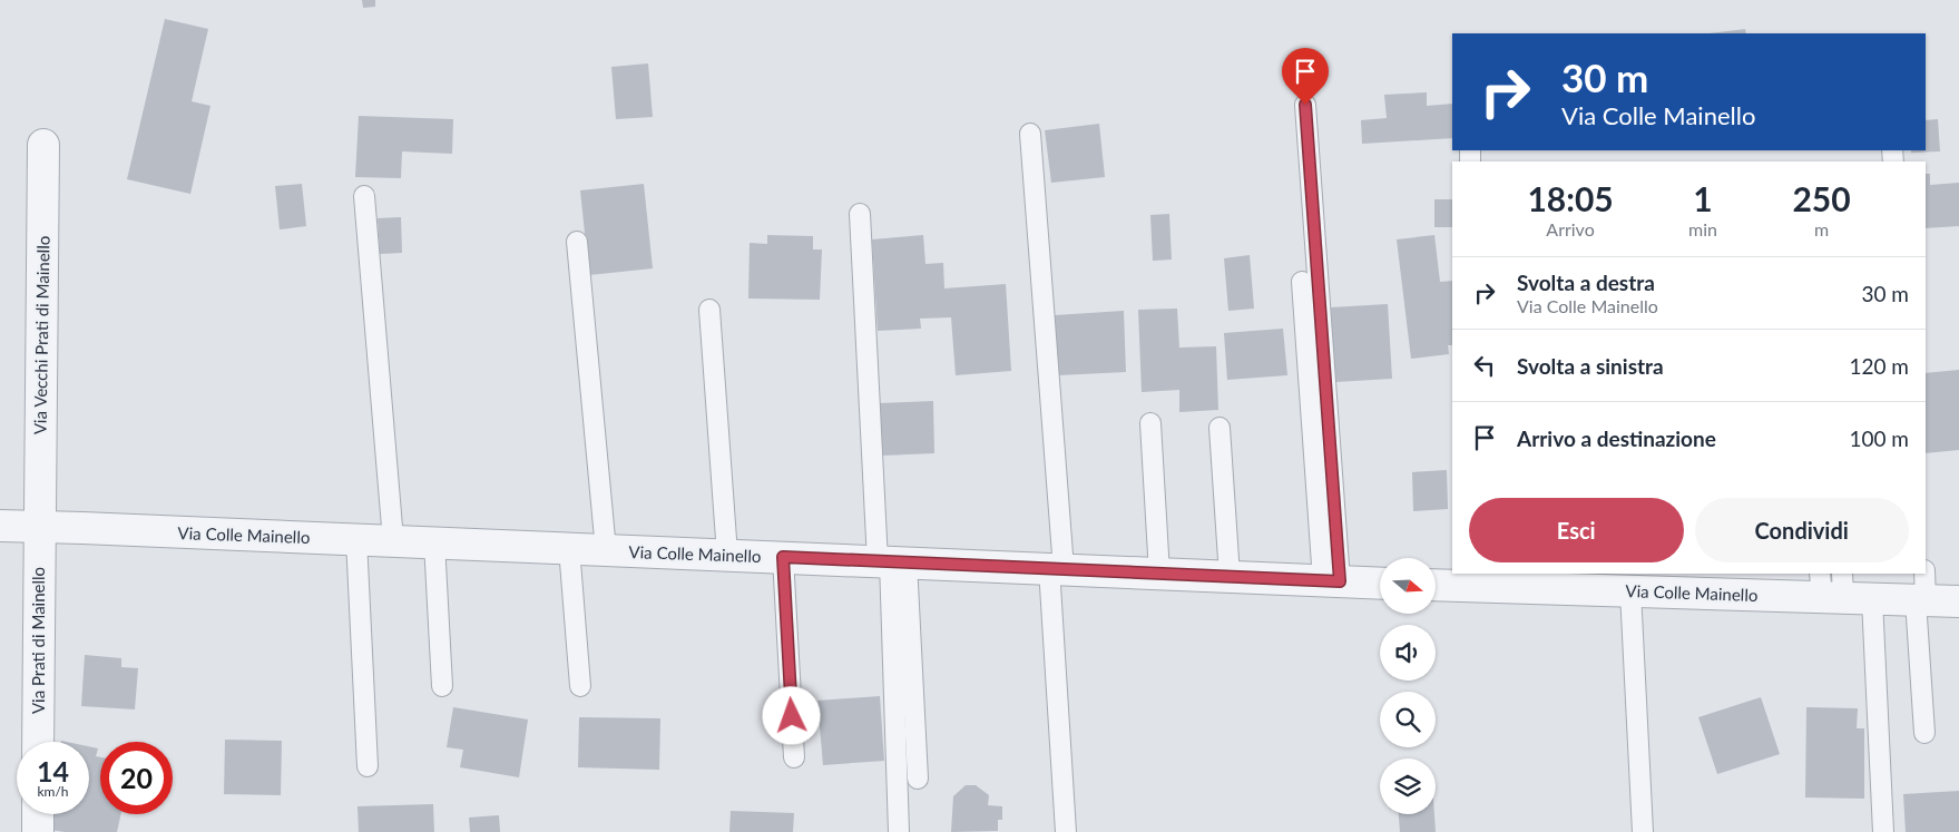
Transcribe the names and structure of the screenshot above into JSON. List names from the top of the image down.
{
  "streets": {
    "street": ["Via Vecchi Prati di Mainello", "Via Colle Mainello", "Via Prati di Mainello"]
  },
  "crossings": [
    ["Via Vecchi Prati di Mainello", "Via Colle Mainello"],
    ["Via Vecchi Prati di Mainello", "Via Prati di Mainello"],
    ["Via Colle Mainello", "Via Prati di Mainello"]
  ],
  "north": "right",
  "page": {
    "turn": ["30 m", "Via Colle Mainello"],
    "eta": [
      "18:05",
      "Arrivo",
      "1",
      "min",
      "250",
      "m"
    ],
    "list": [
      {
        "name": "Svolta a destra",
        "note": "Via Colle Mainello",
        "value": "30 m"
      },
      {
        "name": "Svolta a sinistra",
        "value": "120 m"
      },
      {
        "name": "Arrivo a destinazione",
        "value": "100 m"
      }
    ],
    "buttons": ["Esci", "Condividi"],
    "speed": "14 km/h",
    "limit": "20"
  }
}
